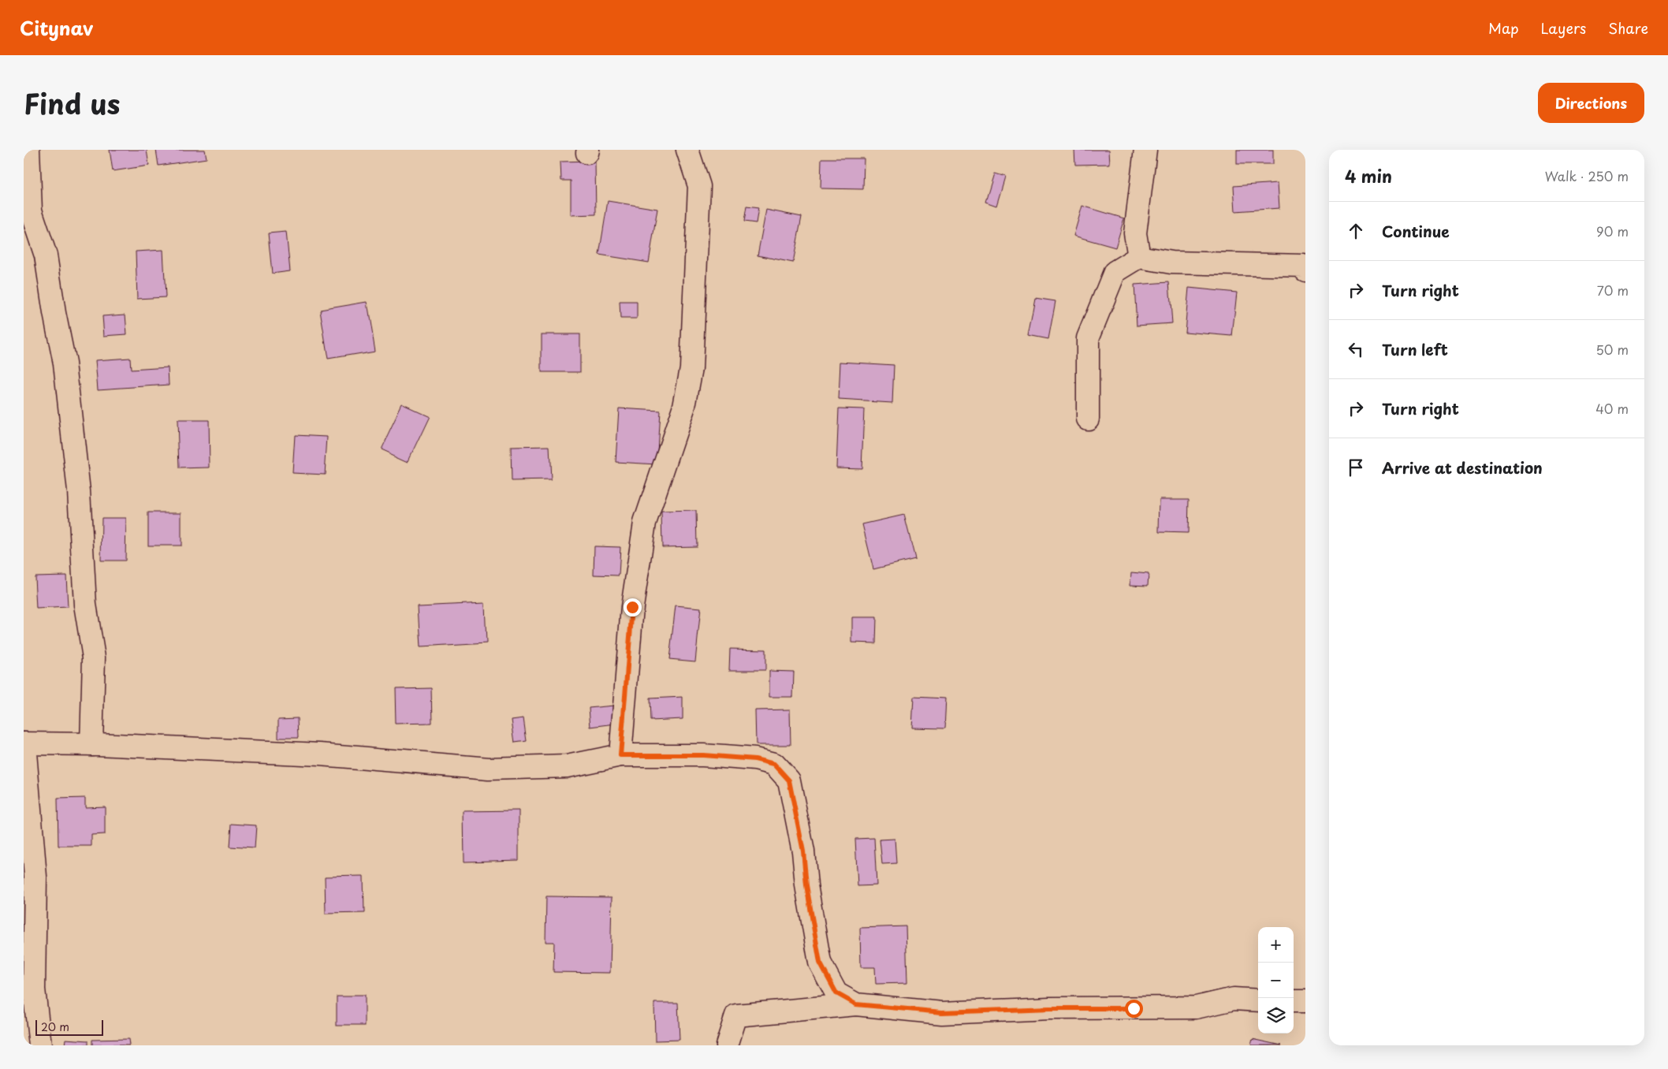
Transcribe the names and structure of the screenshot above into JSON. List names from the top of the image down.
{
  "scale_bar": "20 m",
  "page": {
    "header": "Citynav",
    "nav": ["Map", "Layers", "Share"],
    "title": "Find us",
    "buttons": "Directions",
    "heading": ["4 min", "Walk · 250 m"],
    "list": [
      ["Continue", "90 m"],
      ["Turn right", "70 m"],
      ["Turn left", "50 m"],
      ["Turn right", "40 m"],
      "Arrive at destination"
    ],
    "map_buttons": ["+", "−"],
    "scale": "20 m"
  }
}
